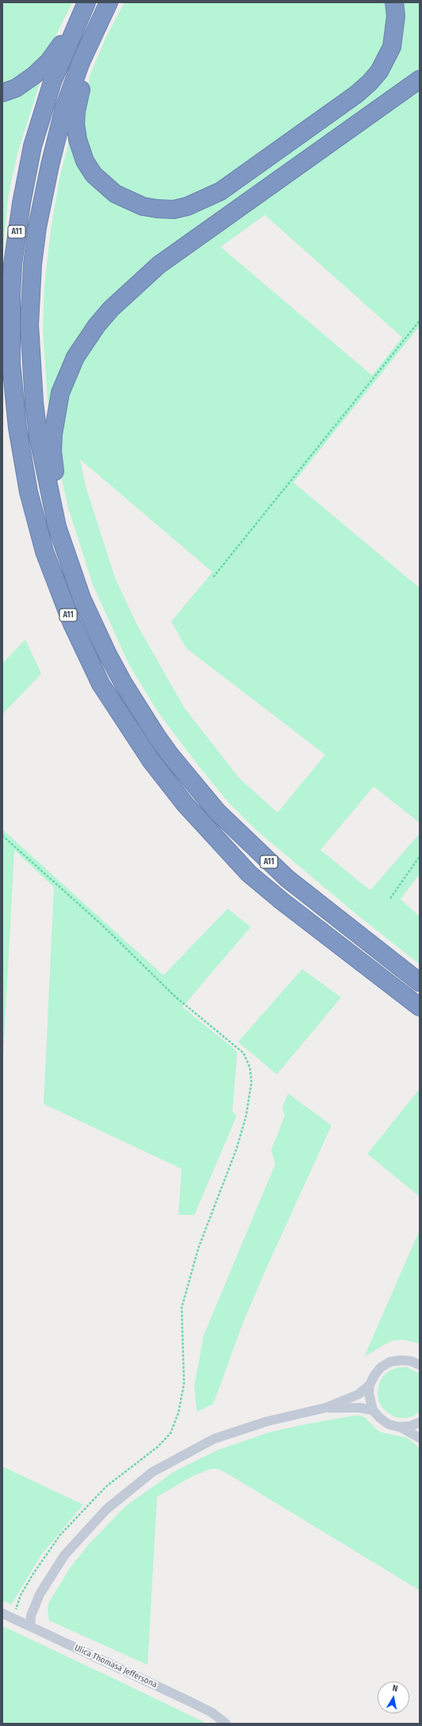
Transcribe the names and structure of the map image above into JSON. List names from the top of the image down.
{
  "streets": {
    "highway": ["A11"],
    "street": ["Ulica Thomasa Jeffersona"]
  },
  "north": "top"
}
